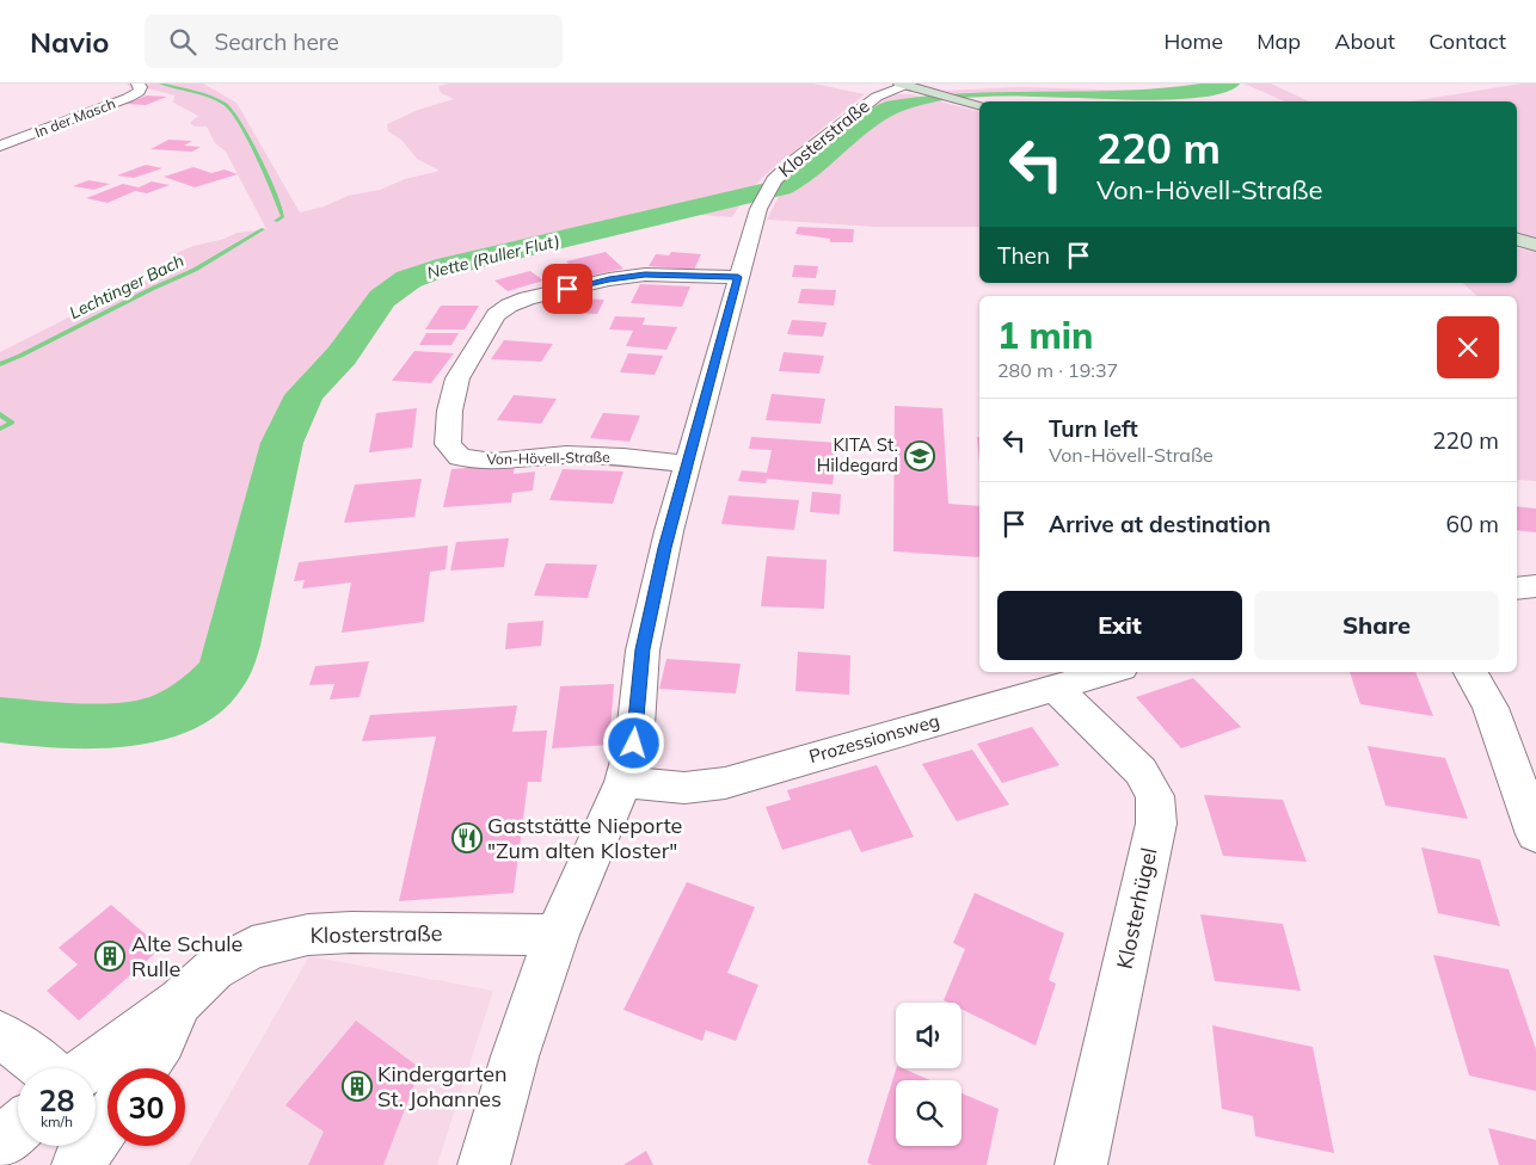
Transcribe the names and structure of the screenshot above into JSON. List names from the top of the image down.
{
  "streets": {
    "street": [
      "In der Masch",
      "Klosterstraße",
      "Von-Hövell-Straße",
      "Prozessionsweg",
      "Klosterhügel"
    ]
  },
  "crossings": [
    ["Klosterstraße", "Von-Hövell-Straße"],
    ["Klosterstraße", "Prozessionsweg"],
    ["Prozessionsweg", "Klosterhügel"]
  ],
  "water": ["Nette (Ruller Flut)", "Lechtinger Bach"],
  "places": {
    "school or university": ["KITA St. Hildegard"],
    "restaurant": ["Gaststätte Nieporte \"Zum alten Kloster\""],
    "building": ["Alte Schule Rulle", "Kindergarten St. Johannes"]
  },
  "page": {
    "header": "Navio",
    "search": "Search here",
    "nav": [
      "Home",
      "Map",
      "About",
      "Contact"
    ],
    "turn": ["220 m", "Von-Hövell-Straße"],
    "then": "Then",
    "heading": ["1 min", "280 m · 19:37"],
    "list": [
      {
        "name": "Turn left",
        "note": "Von-Hövell-Straße",
        "value": "220 m"
      },
      {
        "name": "Arrive at destination",
        "value": "60 m"
      }
    ],
    "buttons": ["Exit", "Share"],
    "speed": "28 km/h",
    "limit": "30"
  }
}
